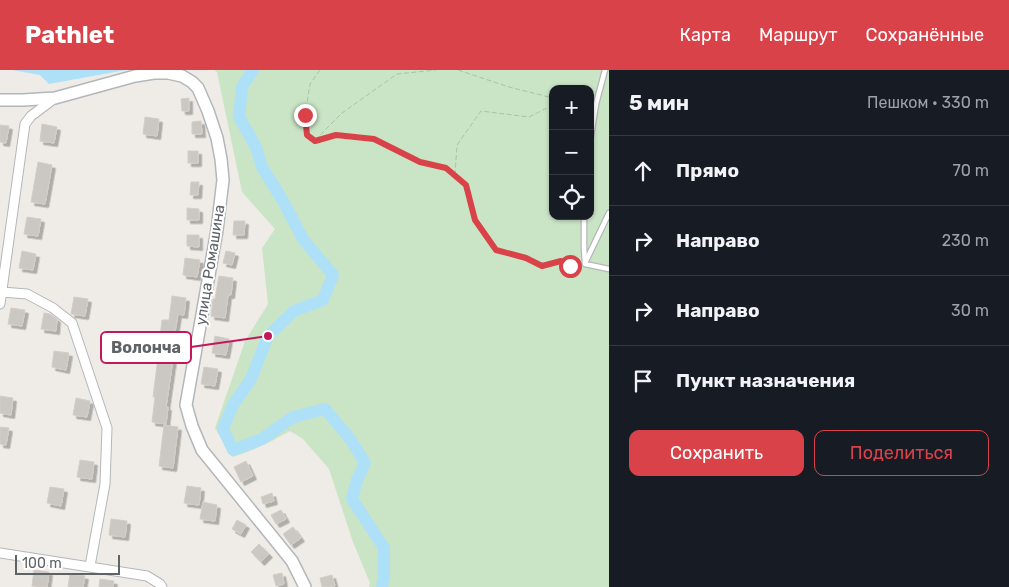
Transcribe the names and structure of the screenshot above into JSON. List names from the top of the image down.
{
  "streets": {
    "street": ["улица Ромашина"]
  },
  "places": ["Волонча"],
  "scale_bar": "100 m",
  "page": {
    "header": "Pathlet",
    "nav": ["Карта", "Маршрут", "Сохранённые"],
    "heading": ["5 мин", "Пешком · 330 m"],
    "map_buttons": ["+", "−"],
    "list": [
      ["Прямо", "70 m"],
      ["Направо", "230 m"],
      ["Направо", "30 m"],
      "Пункт назначения"
    ],
    "buttons": ["Сохранить", "Поделиться"],
    "scale": "100 m"
  }
}
